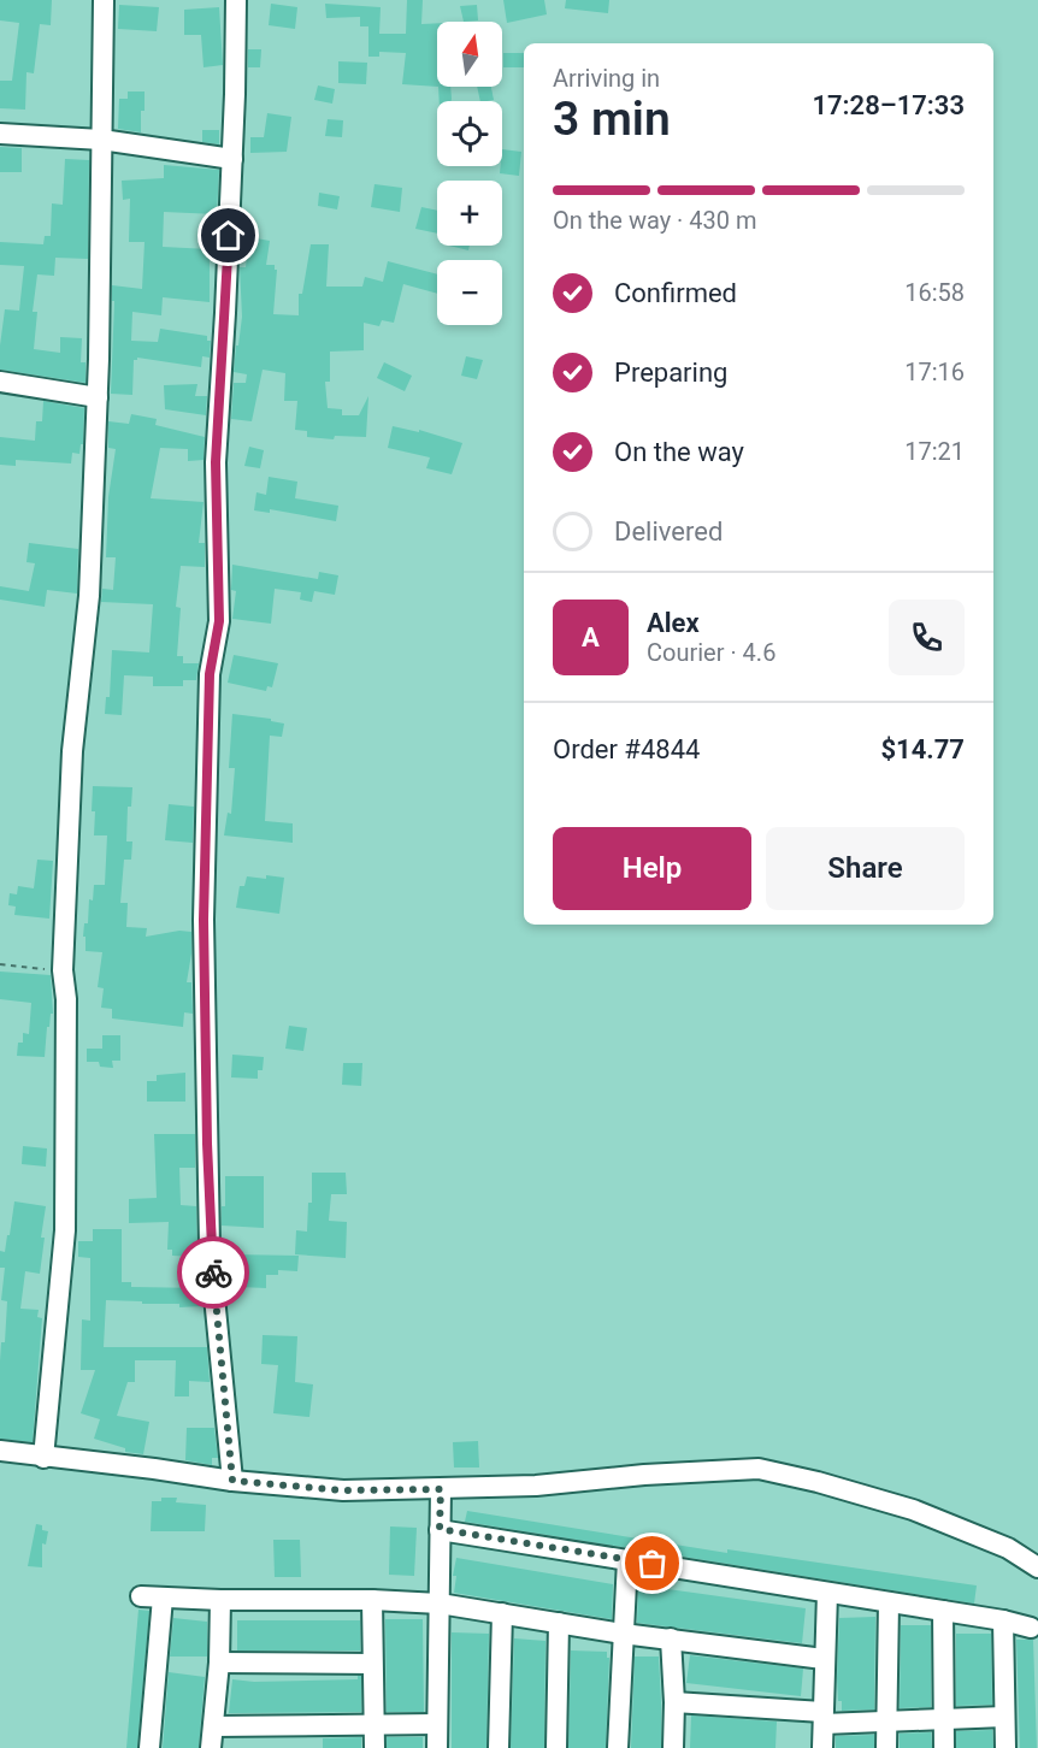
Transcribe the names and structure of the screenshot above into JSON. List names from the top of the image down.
{
  "north": "top",
  "page": {
    "map_buttons": ["+", "−"],
    "heading": ["3 min", "Arriving in", "17:28–17:33"],
    "panel": [
      "Alex",
      "Courier · 4.6",
      "Order #4844",
      "$14.77"
    ],
    "bar": "On the way · 430 m",
    "list": [
      ["Confirmed", "16:58"],
      ["Preparing", "17:16"],
      ["On the way", "17:21"],
      "Delivered"
    ],
    "round": "A",
    "buttons": ["Help", "Share"]
  }
}
